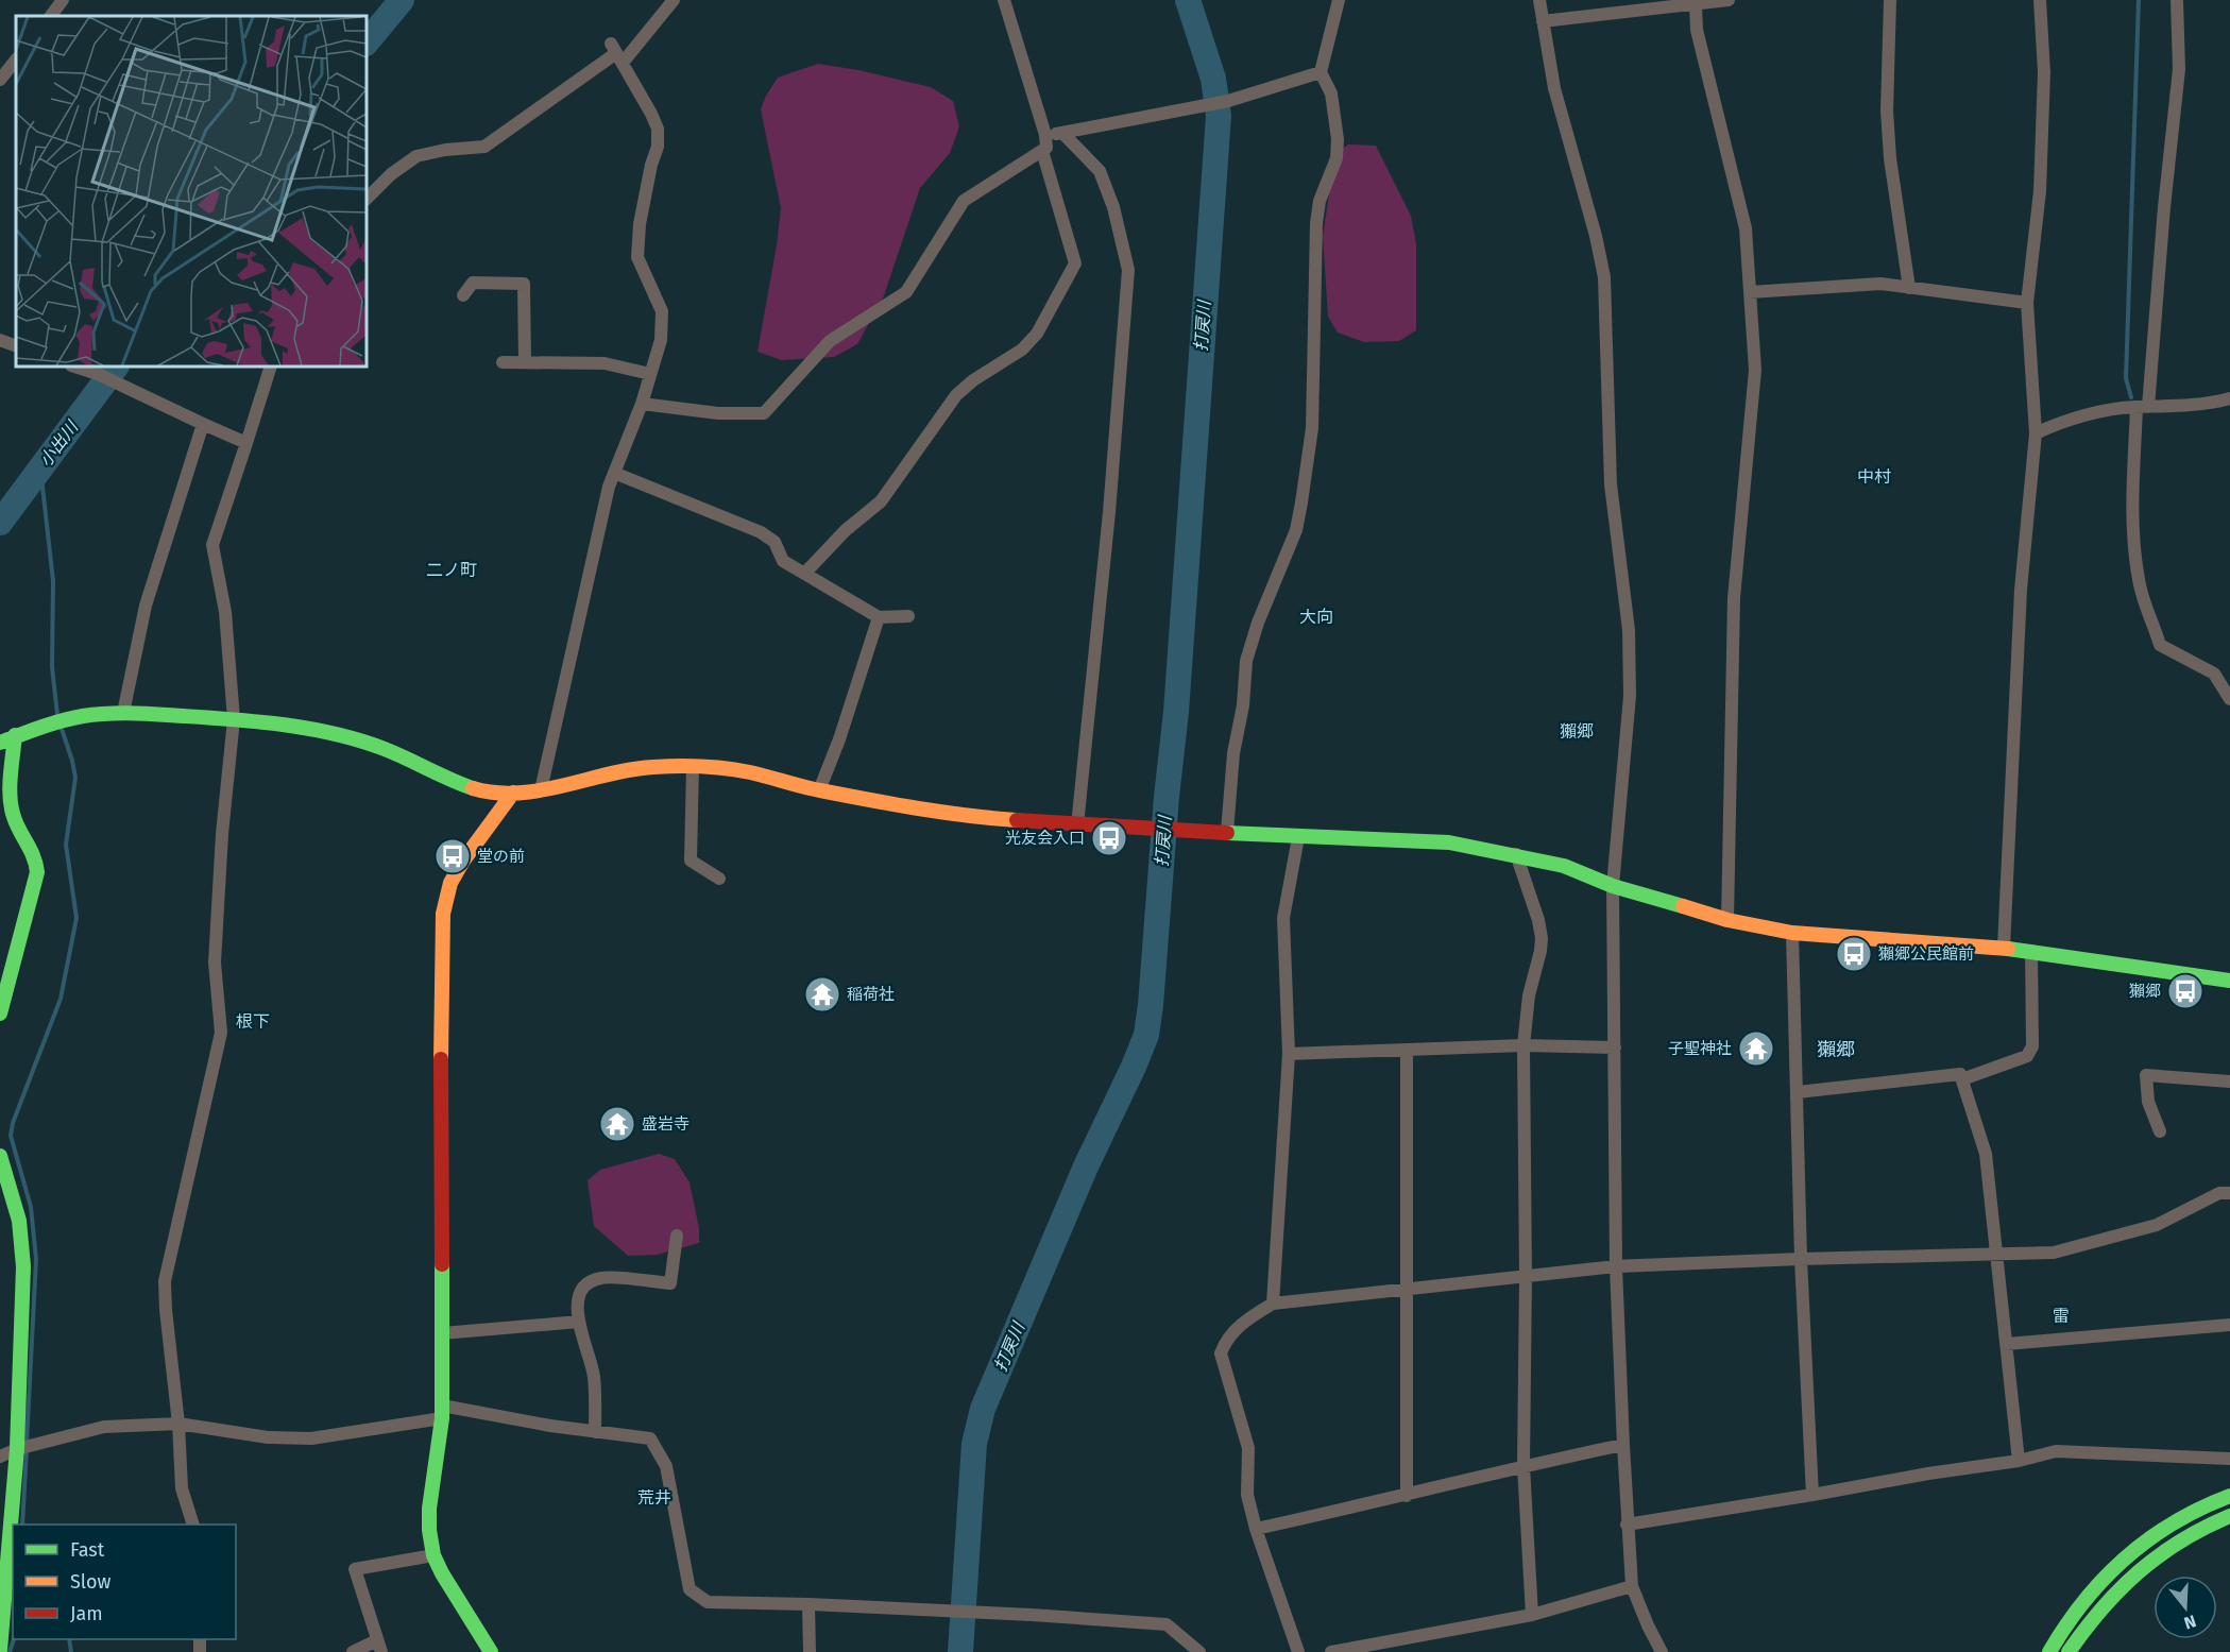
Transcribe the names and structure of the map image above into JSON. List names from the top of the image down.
{
  "districts": [
    "中村",
    "二ノ町",
    "大向",
    "獺郷",
    "根下",
    "獺郷",
    "雷",
    "荒井"
  ],
  "water": ["打戻川", "小出川"],
  "places": {
    "bus stop": [
      "光友会入口",
      "堂の前",
      "獺郷公民館前",
      "獺郷"
    ],
    "temple": ["稲荷社", "子聖神社", "盛岩寺"]
  },
  "legend": ["Fast", "Slow", "Jam"],
  "north": "bottom"
}
